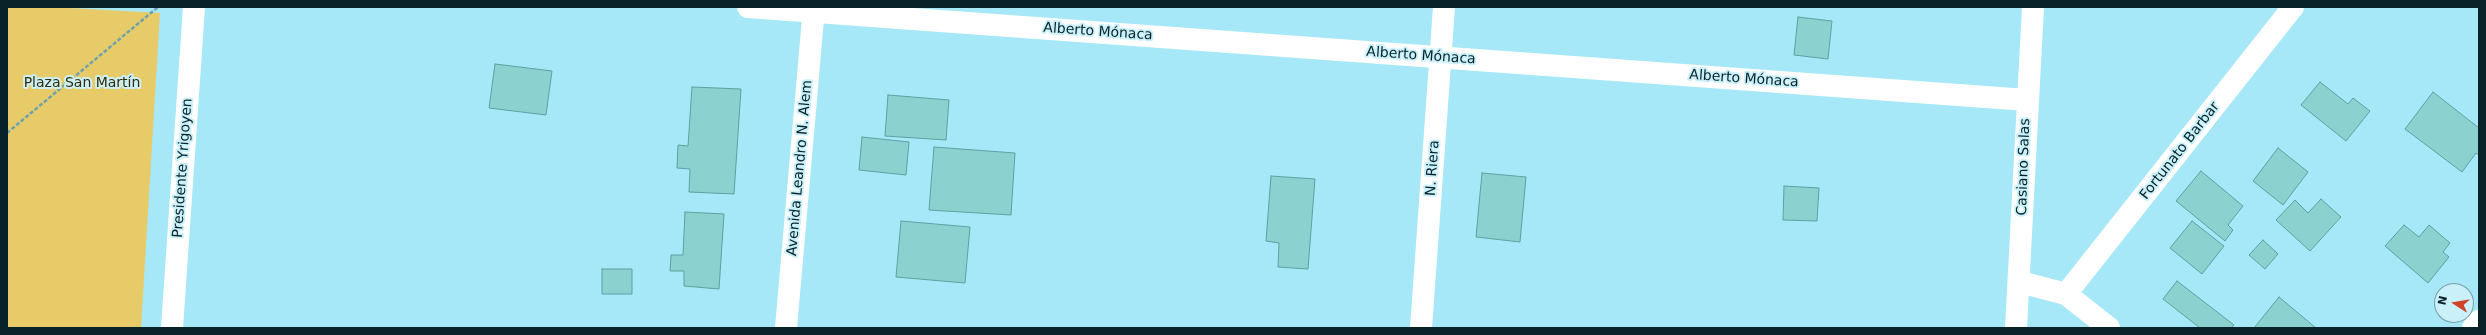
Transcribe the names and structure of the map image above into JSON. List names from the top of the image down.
{
  "streets": {
    "street": [
      "Alberto Mónaca",
      "Fortunato Barbar",
      "Casiano Salas",
      "Presidente Yrigoyen",
      "Avenida Leandro N. Alem",
      "N. Riera"
    ]
  },
  "crossings": [
    ["Alberto Mónaca", "Casiano Salas"],
    ["Alberto Mónaca", "Avenida Leandro N. Alem"],
    ["Alberto Mónaca", "N. Riera"]
  ],
  "parks": ["Plaza San Martín"],
  "north": "left"
}
